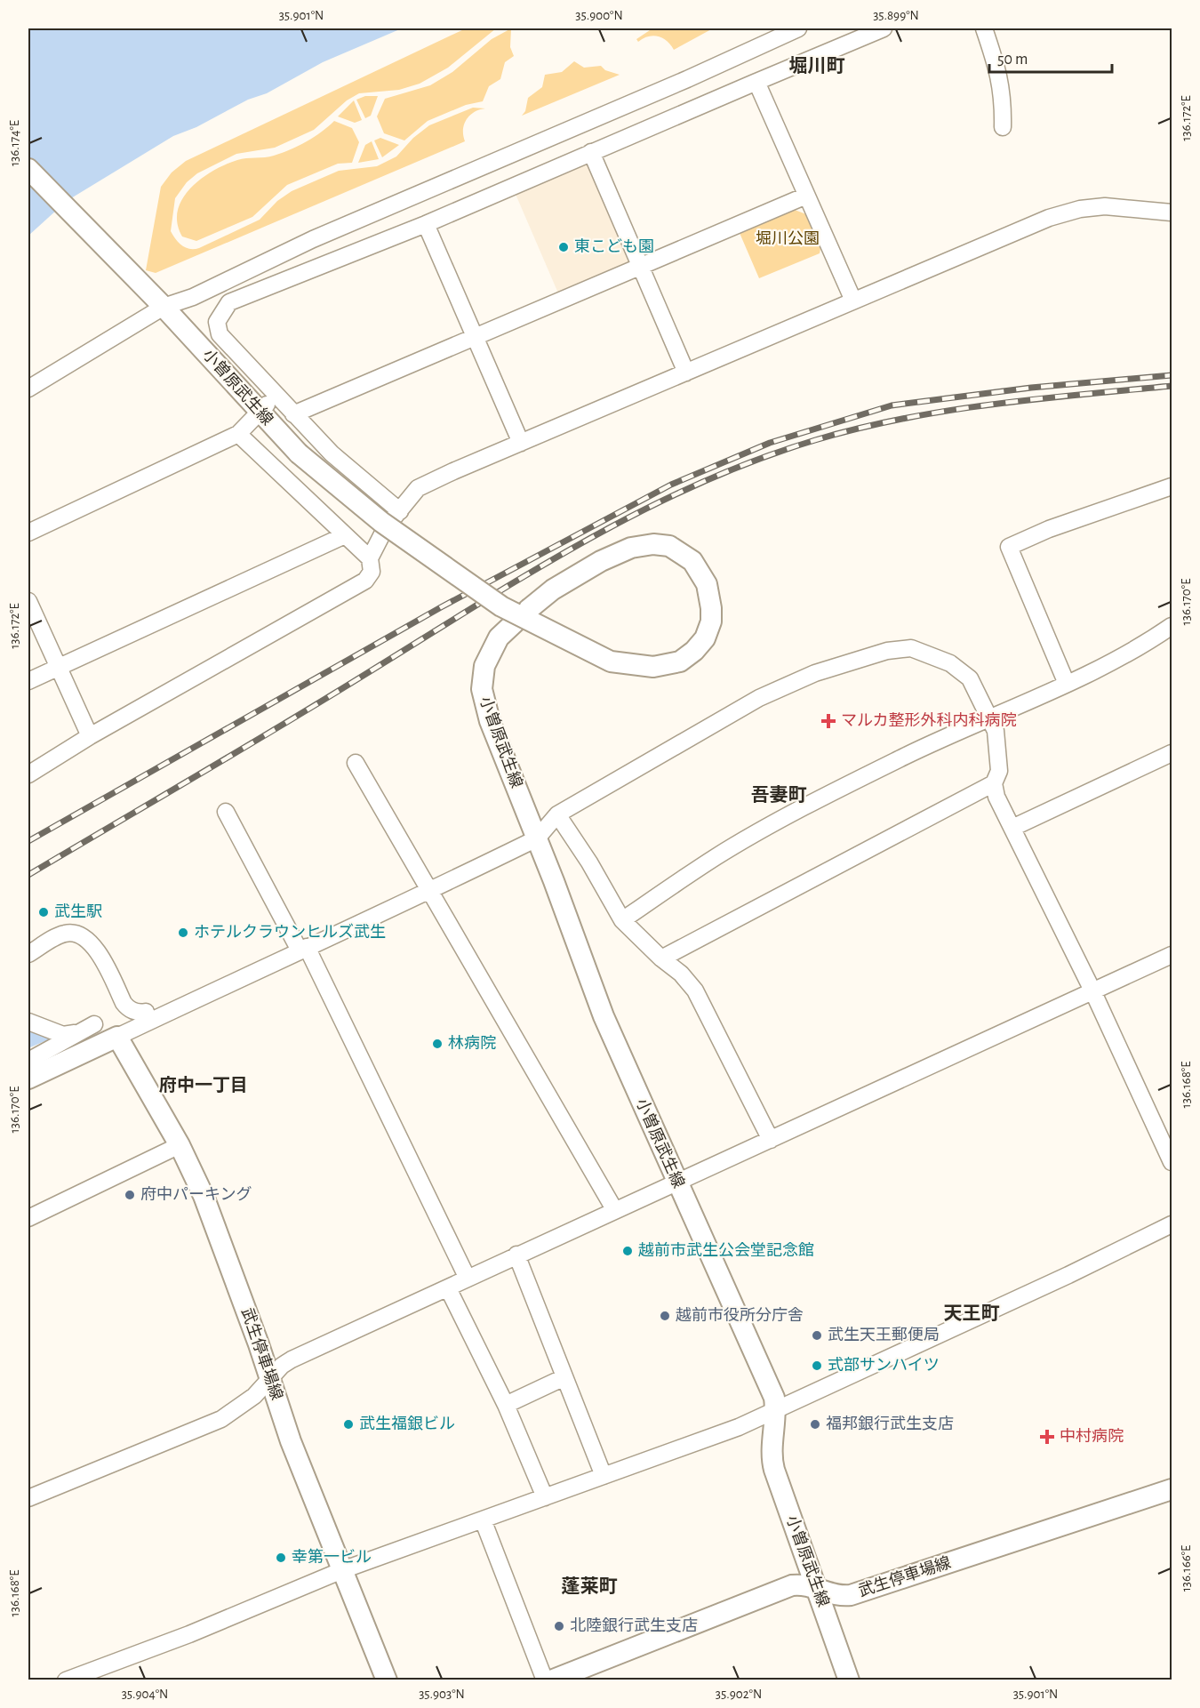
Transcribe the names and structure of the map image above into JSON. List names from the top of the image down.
{
  "streets": {
    "main road": ["小曽原武生線", "武生停車場線"]
  },
  "crossings": [
    ["小曽原武生線", "武生停車場線"]
  ],
  "districts": [
    "堀川町",
    "吾妻町",
    "府中一丁目",
    "天王町",
    "蓬莱町"
  ],
  "parks": ["堀川公園"],
  "places": {
    "other": [
      "東こども園",
      "武生駅",
      "ホテルクラウンヒルズ武生",
      "林病院",
      "府中パーキング",
      "越前市武生公会堂記念館",
      "越前市役所分庁舎",
      "武生天王郵便局",
      "式部サンハイツ",
      "武生福銀ビル",
      "福邦銀行武生支店",
      "幸第一ビル",
      "北陸銀行武生支店"
    ],
    "health": ["マルカ整形外科内科病院", "中村病院"]
  },
  "scale_bar": "50 m",
  "coordinates": [
    "35.901°N",
    "35.900°N",
    "35.899°N",
    "136.172°E",
    "136.174°E",
    "136.170°E",
    "136.168°E",
    "136.166°E",
    "35.904°N",
    "35.903°N",
    "35.902°N"
  ]
}
